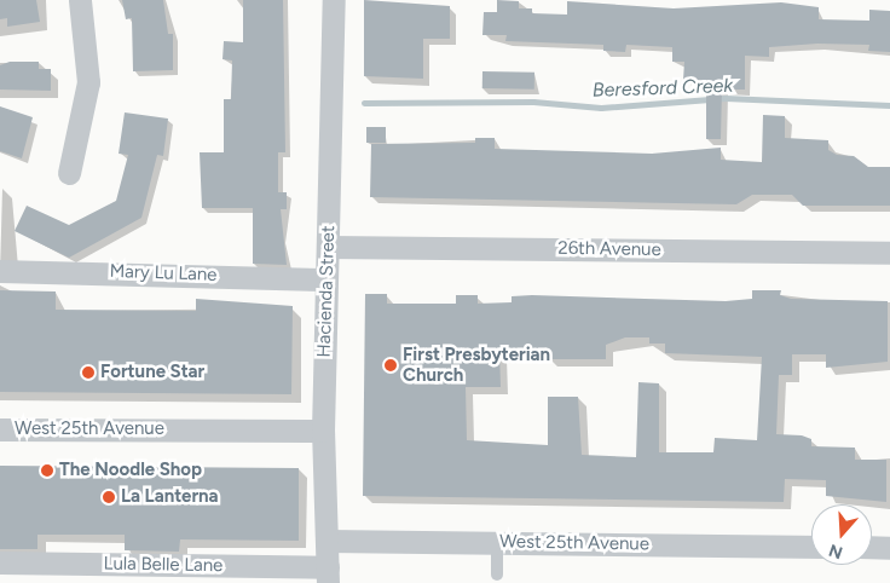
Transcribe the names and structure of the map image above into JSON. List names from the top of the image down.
{
  "streets": {
    "street": [
      "26th Avenue",
      "Mary Lu Lane",
      "Hacienda Street",
      "West 25th Avenue",
      "Lula Belle Lane"
    ]
  },
  "crossings": [
    ["26th Avenue", "Hacienda Street"],
    ["Mary Lu Lane", "Hacienda Street"],
    ["Hacienda Street", "West 25th Avenue"],
    ["Hacienda Street", "Lula Belle Lane"]
  ],
  "water": ["Beresford Creek"],
  "places": [
    "First Presbyterian Church",
    "Fortune Star",
    "The Noodle Shop",
    "La Lanterna"
  ],
  "north": "bottom"
}
